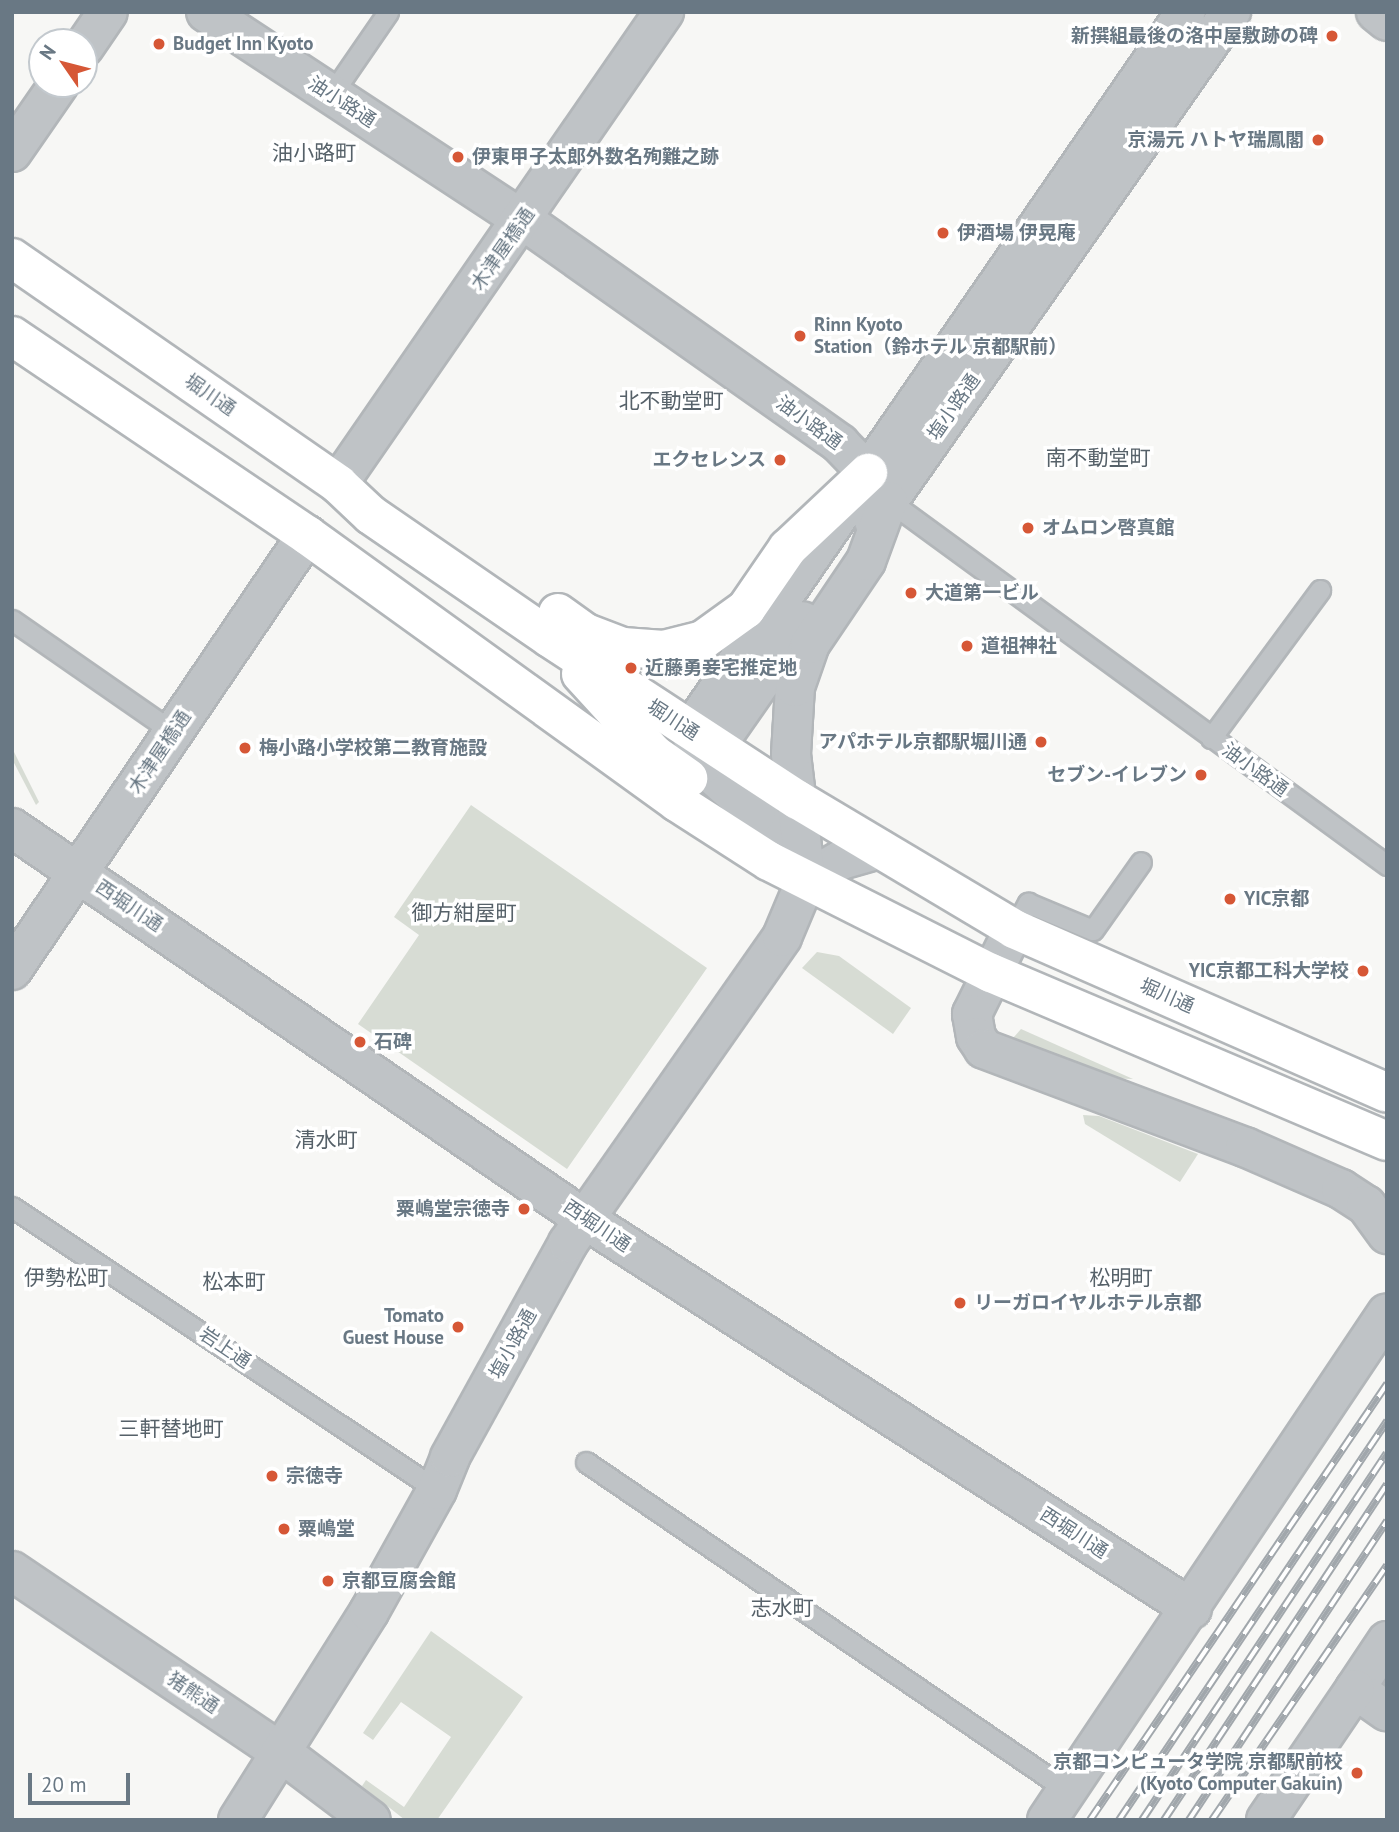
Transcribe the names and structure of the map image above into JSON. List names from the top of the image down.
{
  "streets": {
    "highway": ["堀川通"],
    "street": [
      "油小路通",
      "木津屋橋通",
      "塩小路通",
      "西堀川通",
      "猪熊通"
    ],
    "lane": ["岩上通"]
  },
  "crossings": [
    ["油小路通", "木津屋橋通"],
    ["油小路通", "塩小路通"],
    ["木津屋橋通", "堀川通"],
    ["木津屋橋通", "西堀川通"],
    ["堀川通", "塩小路通"],
    ["塩小路通", "西堀川通"],
    ["塩小路通", "岩上通"],
    ["塩小路通", "猪熊通"]
  ],
  "districts": [
    "油小路町",
    "北不動堂町",
    "南不動堂町",
    "御方紺屋町",
    "清水町",
    "伊勢松町",
    "松明町",
    "松本町",
    "三軒替地町",
    "志水町"
  ],
  "places": [
    "新撰組最後の洛中屋敷跡の碑",
    "Budget Inn Kyoto",
    "京湯元 ハトヤ瑞鳳閣",
    "伊東甲子太郎外数名殉難之跡",
    "伊酒場 伊晃庵",
    "Rinn Kyoto Station（鈴ホテル 京都駅前）",
    "エクセレンス",
    "オムロン啓真館",
    "大道第一ビル",
    "道祖神社",
    "近藤勇妾宅推定地",
    "アパホテル京都駅堀川通",
    "梅小路小学校第二教育施設",
    "セブン-イレブン",
    "YIC京都",
    "YIC京都工科大学校",
    "石碑",
    "粟嶋堂宗徳寺",
    "リーガロイヤルホテル京都",
    "Tomato Guest House",
    "宗徳寺",
    "粟嶋堂",
    "京都豆腐会館",
    "京都コンピュータ学院 京都駅前校 (Kyoto Computer Gakuin)"
  ],
  "scale_bar": "20 m",
  "north": "top left"
}
